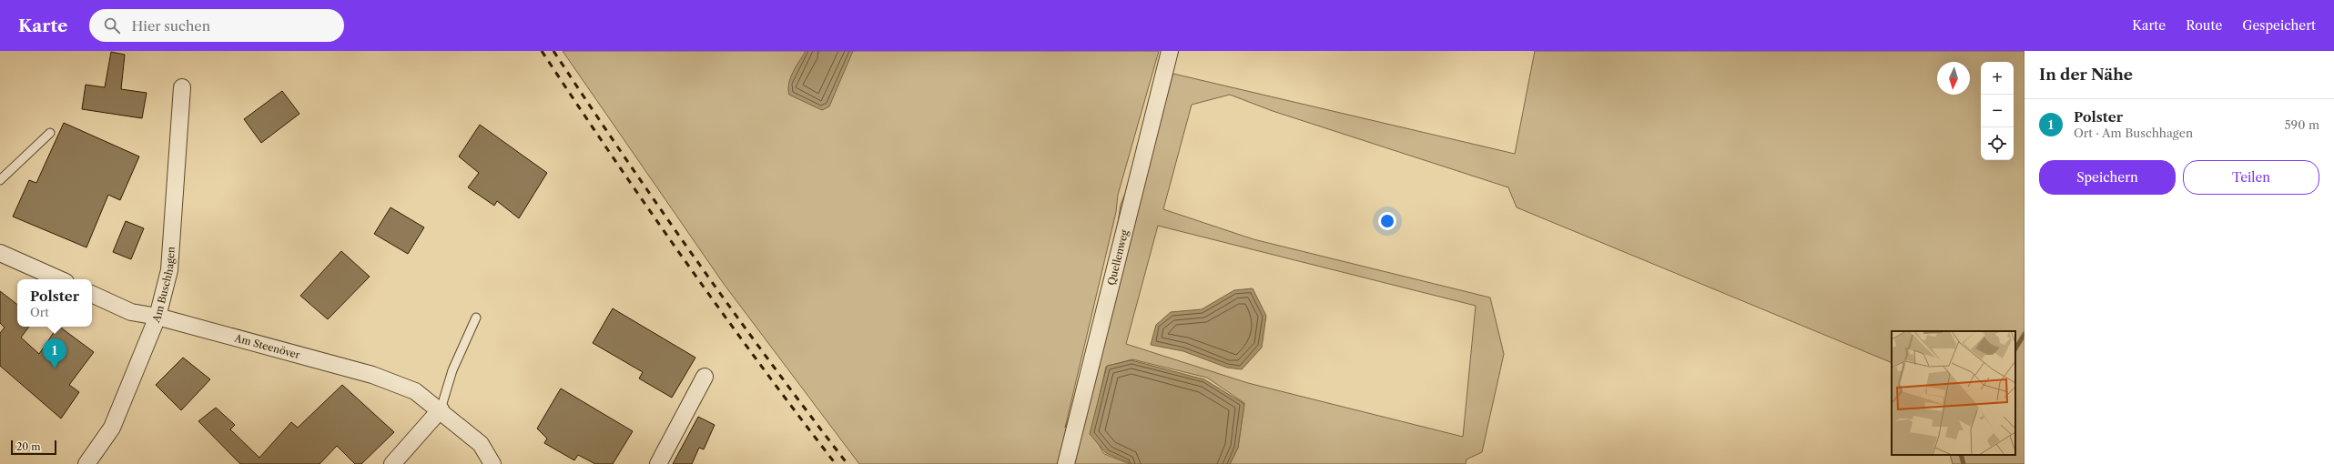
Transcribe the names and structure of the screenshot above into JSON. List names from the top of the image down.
{
  "streets": {
    "street": ["Quellenweg", "Am Buschhagen", "Am Steenöver"]
  },
  "crossings": [
    ["Am Buschhagen", "Am Steenöver"]
  ],
  "scale_bar": "20 m",
  "north": "bottom",
  "page": {
    "header": "Karte",
    "search": "Hier suchen",
    "nav": ["Karte", "Route", "Gespeichert"],
    "heading": "In der Nähe",
    "map_buttons": ["+", "−"],
    "list": [
      {
        "mark": "1",
        "name": "Polster",
        "note": "Ort · Am Buschhagen",
        "value": "590 m"
      }
    ],
    "buttons": ["Speichern", "Teilen"],
    "popup": ["Polster", "Ort"],
    "pins": "1",
    "scale": "20 m"
  }
}
